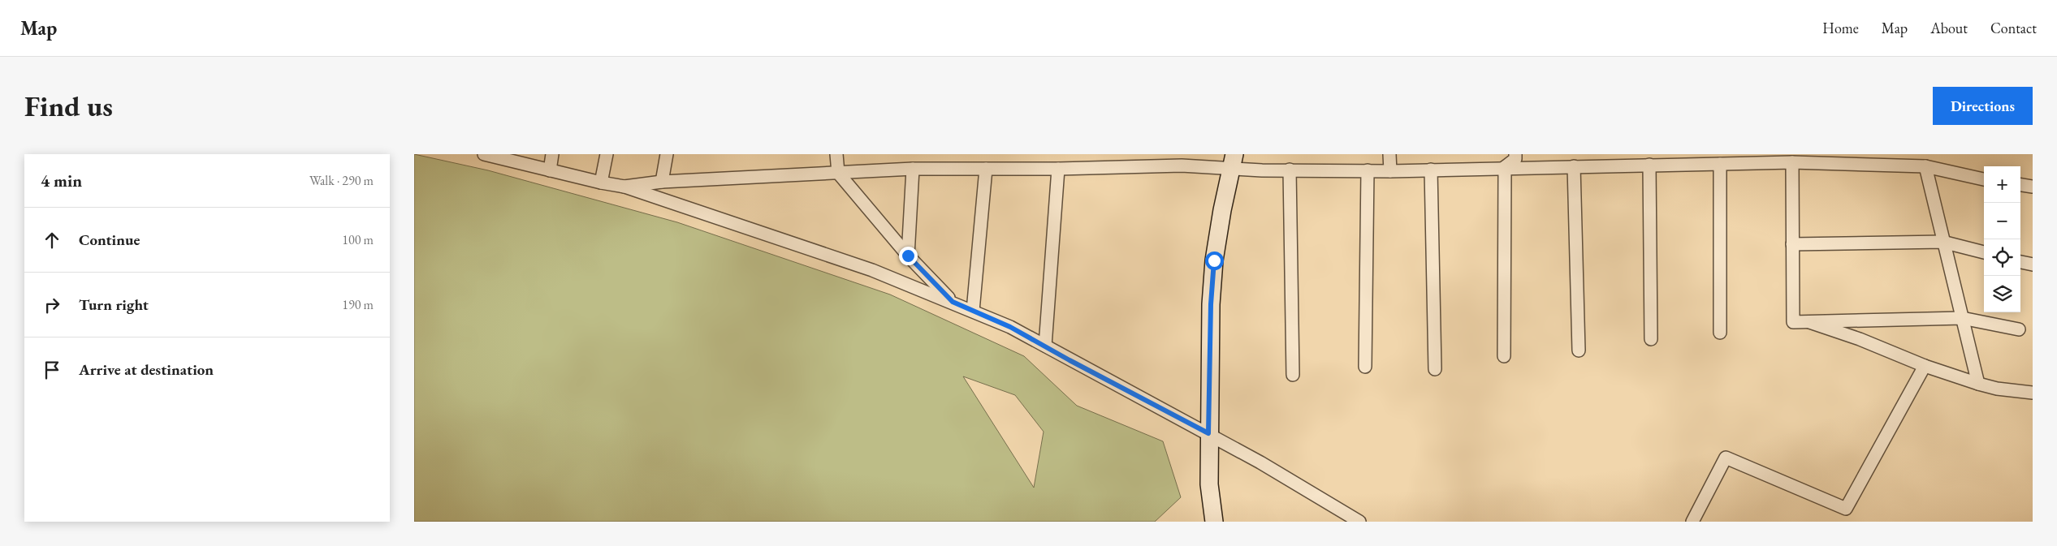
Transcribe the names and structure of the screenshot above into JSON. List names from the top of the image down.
{
  "page": {
    "header": "Map",
    "nav": [
      "Home",
      "Map",
      "About",
      "Contact"
    ],
    "buttons": "Directions",
    "title": "Find us",
    "heading": ["4 min", "Walk · 290 m"],
    "map_buttons": ["+", "−"],
    "list": [
      ["Continue", "100 m"],
      ["Turn right", "190 m"],
      "Arrive at destination"
    ]
  }
}
